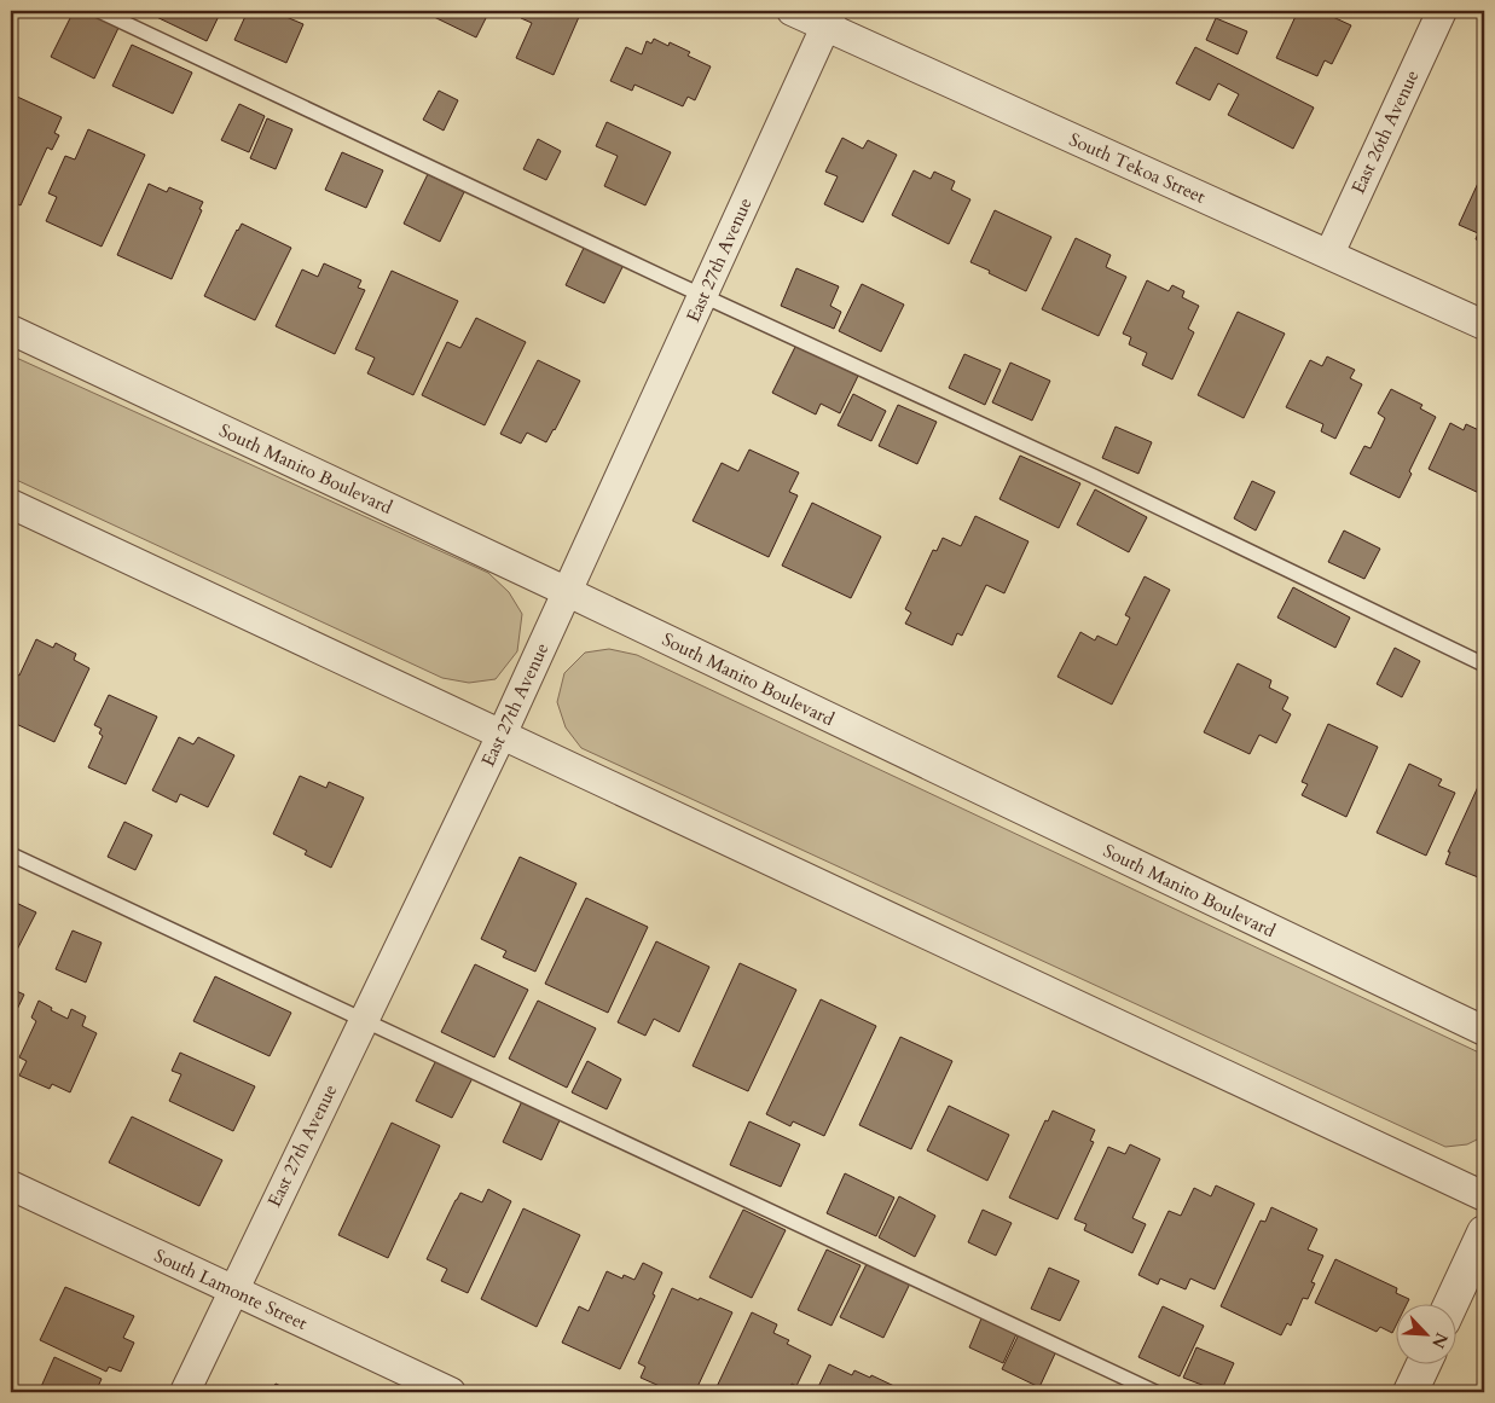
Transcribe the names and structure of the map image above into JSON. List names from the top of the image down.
{
  "streets": {
    "street": [
      "East 26th Avenue",
      "South Tekoa Street",
      "East 27th Avenue",
      "South Manito Boulevard",
      "South Lamonte Street"
    ]
  },
  "crossings": [
    ["East 26th Avenue", "South Tekoa Street"],
    ["South Tekoa Street", "East 27th Avenue"],
    ["East 27th Avenue", "South Manito Boulevard"],
    ["East 27th Avenue", "South Lamonte Street"]
  ],
  "north": "bottom right"
}
